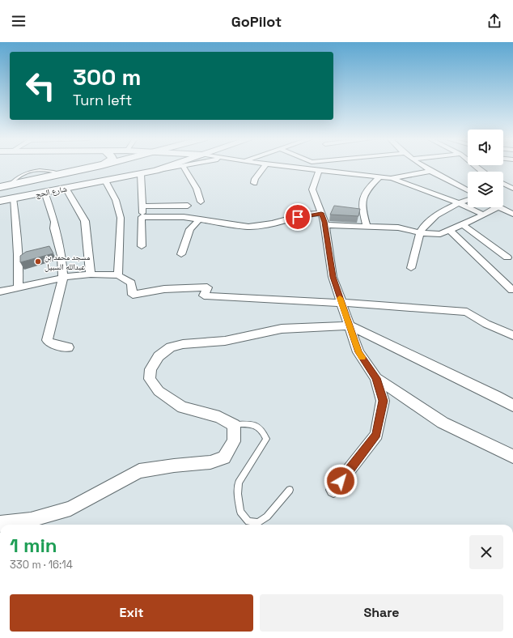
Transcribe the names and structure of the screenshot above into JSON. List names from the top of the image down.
{
  "streets": {
    "main road": ["شارع الحج"]
  },
  "places": ["مسجد محمد بن عبدالله السبيل"],
  "page": {
    "header": "GoPilot",
    "turn": ["300 m", "Turn left"],
    "heading": ["1 min", "330 m · 16:14"],
    "buttons": ["Exit", "Share"]
  }
}
